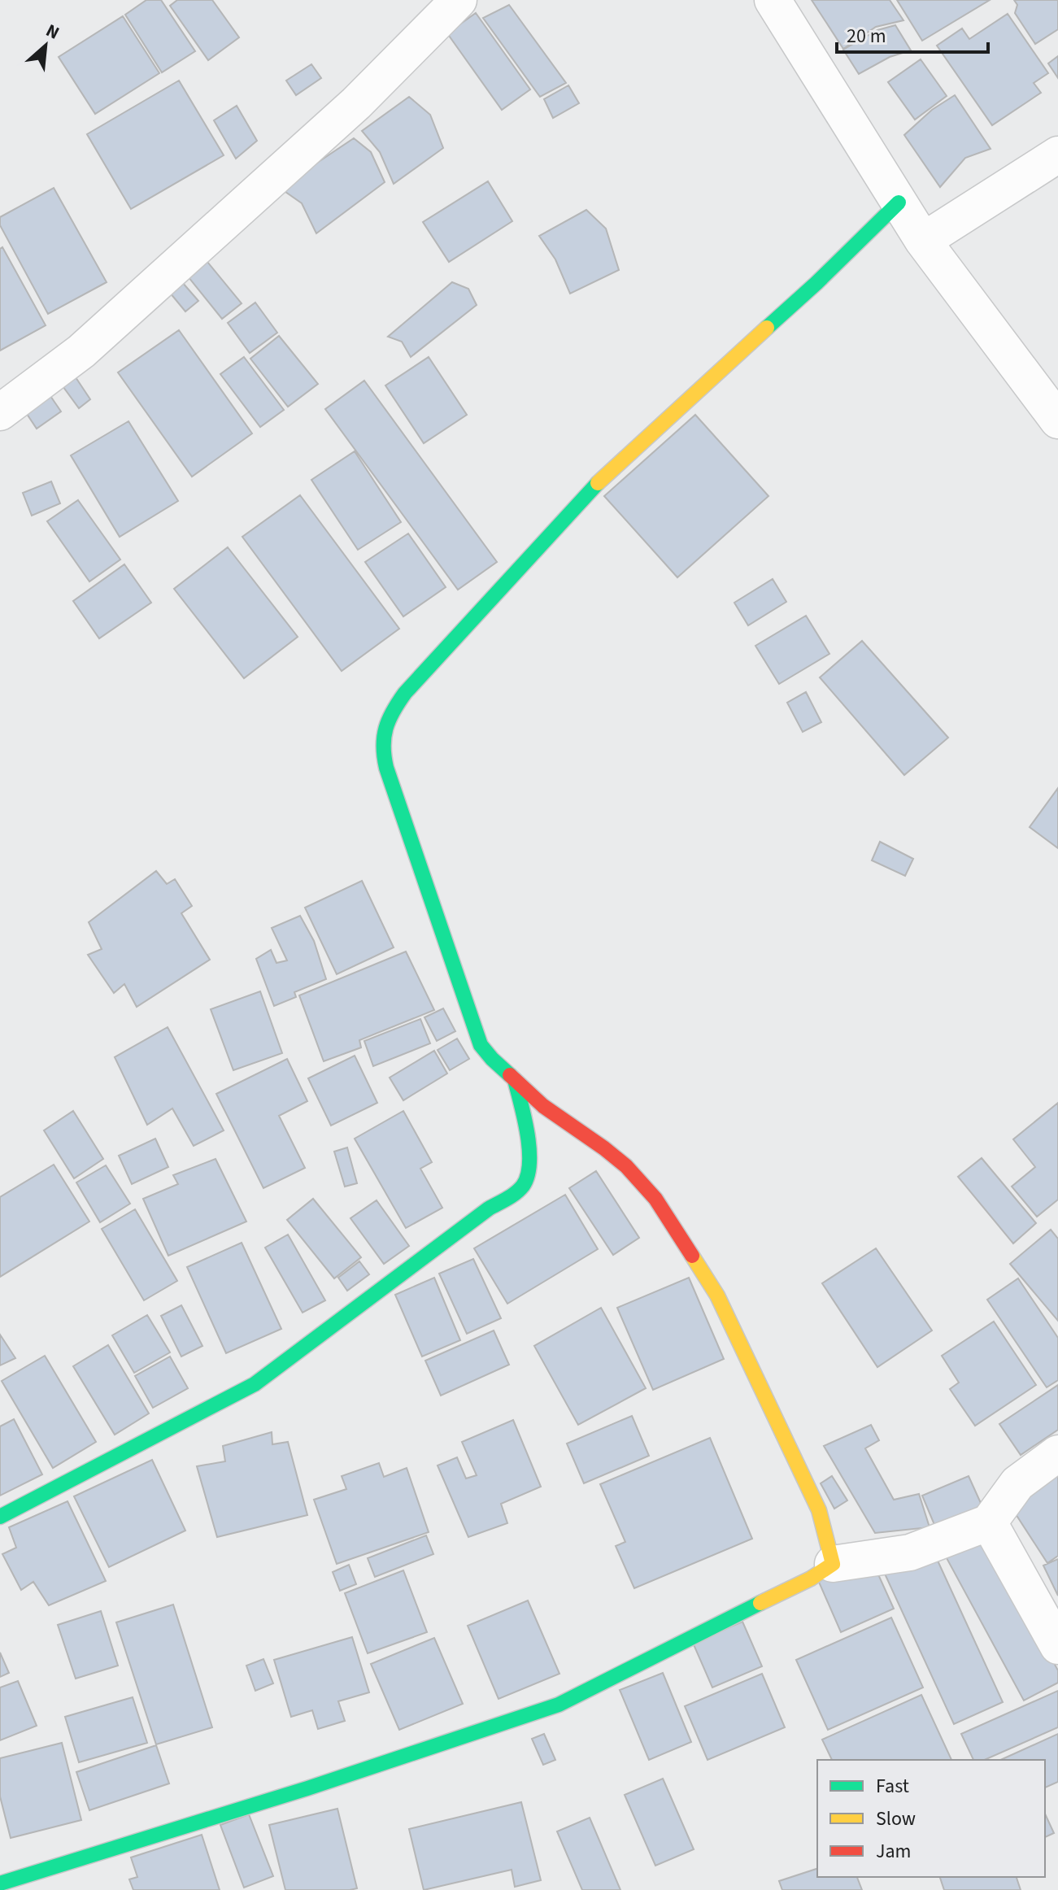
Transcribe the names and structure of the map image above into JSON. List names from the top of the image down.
{
  "legend": ["Fast", "Slow", "Jam"],
  "scale_bar": "20 m",
  "north": "top right"
}
